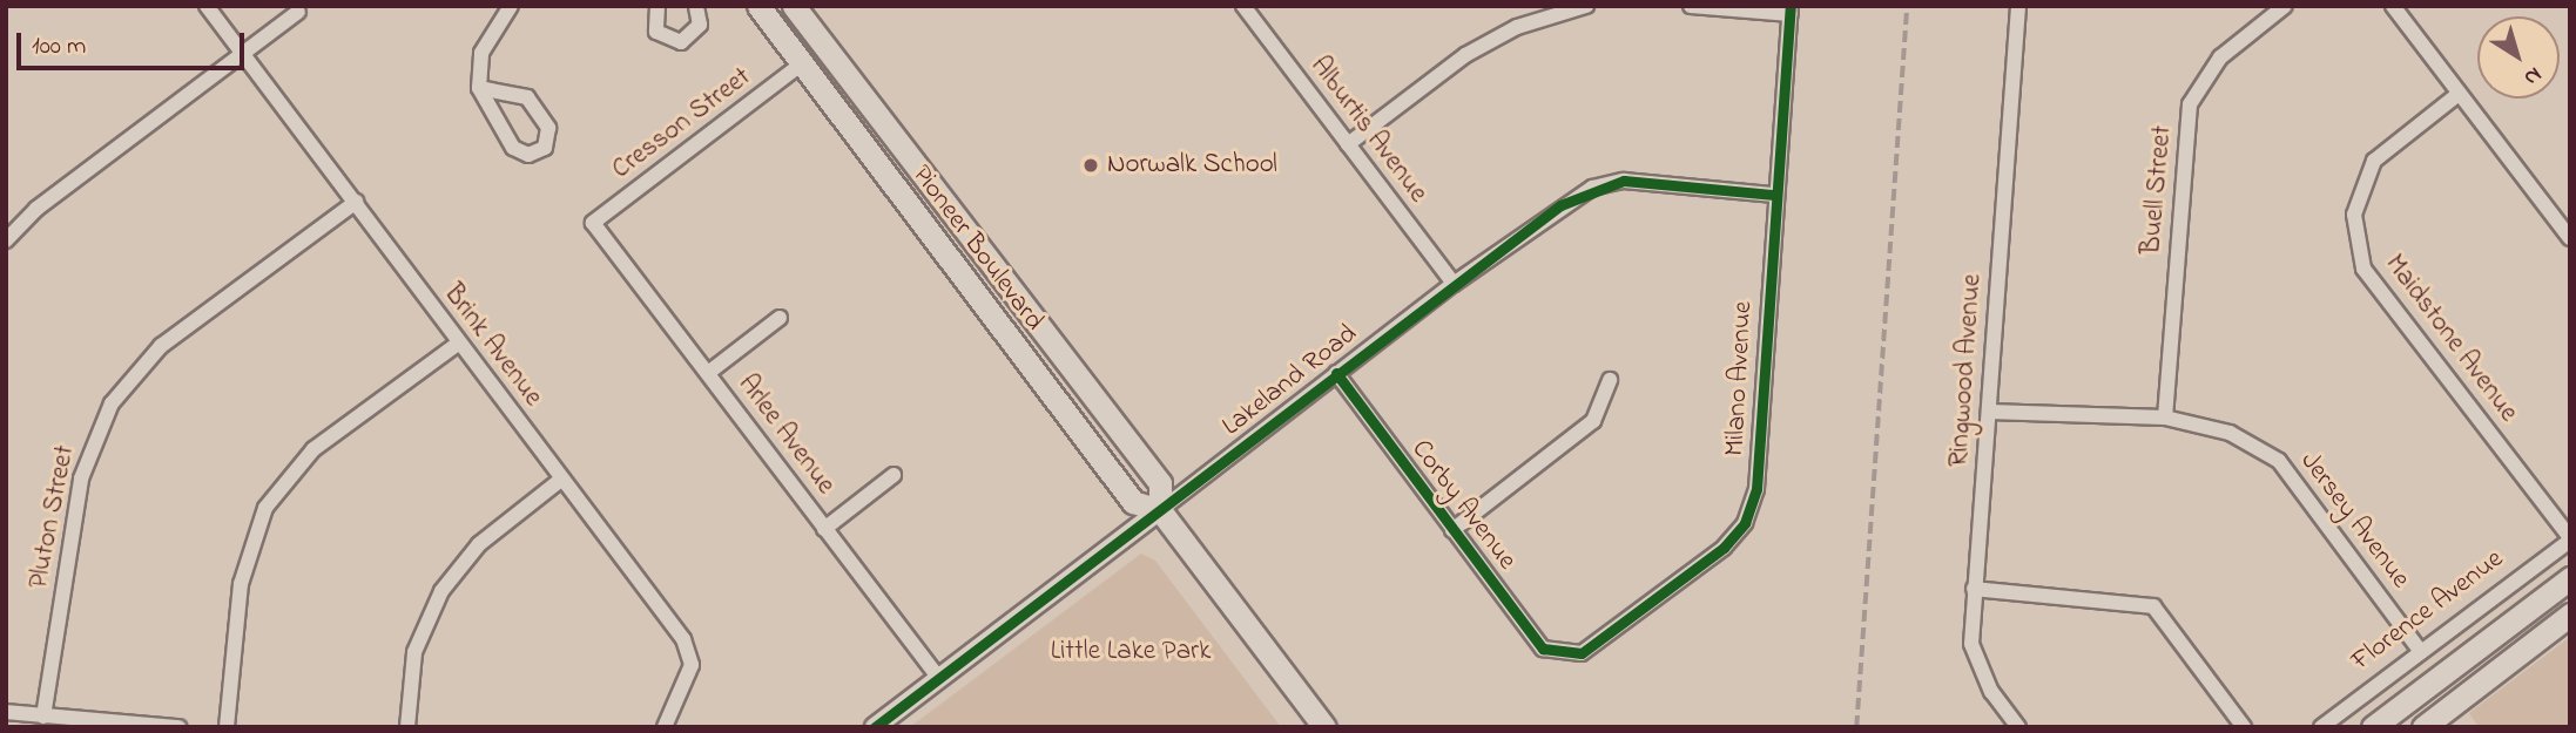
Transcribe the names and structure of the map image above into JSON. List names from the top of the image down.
{
  "streets": {
    "main road": ["Pioneer Boulevard"],
    "street": [
      "Cresson Street",
      "Alburtis Avenue",
      "Buell Street",
      "Maidstone Avenue",
      "Brink Avenue",
      "Ringwood Avenue",
      "Milano Avenue",
      "Lakeland Road",
      "Arlee Avenue",
      "Corby Avenue",
      "Pluton Street",
      "Jersey Avenue",
      "Florence Avenue"
    ]
  },
  "crossings": [
    ["Cresson Street", "Pioneer Boulevard"],
    ["Cresson Street", "Arlee Avenue"],
    ["Alburtis Avenue", "Lakeland Road"],
    ["Buell Street", "Jersey Avenue"],
    ["Pioneer Boulevard", "Lakeland Road"],
    ["Maidstone Avenue", "Florence Avenue"],
    ["Brink Avenue", "Pluton Street"],
    ["Ringwood Avenue", "Jersey Avenue"],
    ["Milano Avenue", "Lakeland Road"],
    ["Milano Avenue", "Corby Avenue"],
    ["Lakeland Road", "Arlee Avenue"],
    ["Lakeland Road", "Corby Avenue"],
    ["Jersey Avenue", "Florence Avenue"]
  ],
  "parks": ["Little Lake Park"],
  "places": ["Norwalk School"],
  "scale_bar": "100 m",
  "north": "bottom right"
}
